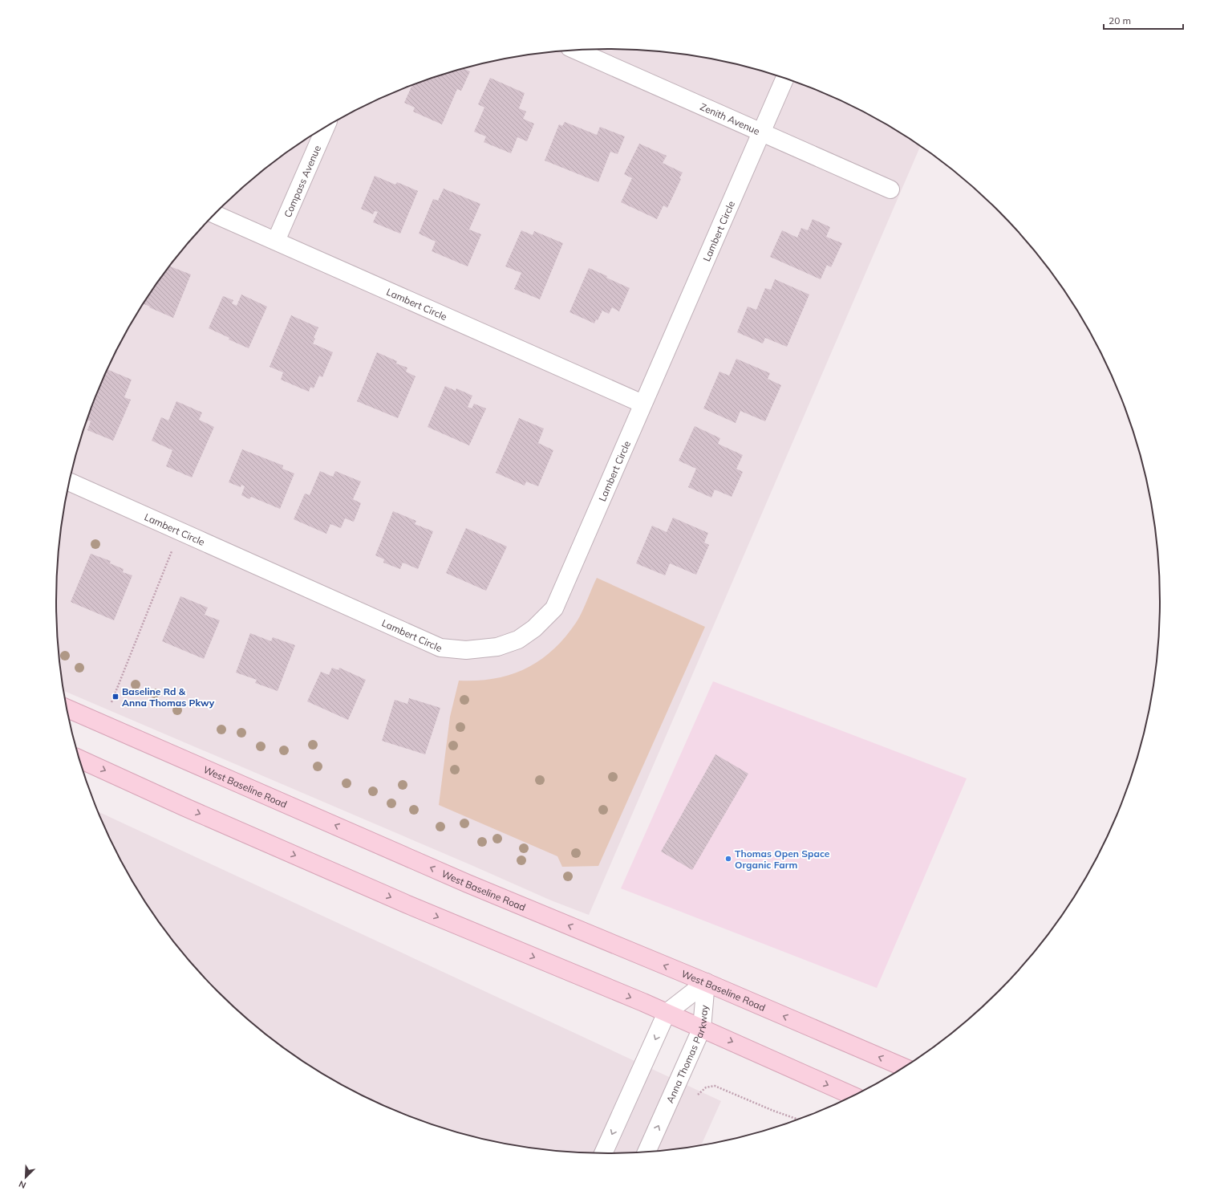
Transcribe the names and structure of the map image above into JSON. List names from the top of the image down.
{
  "streets": {
    "main road": ["West Baseline Road"],
    "street": [
      "Zenith Avenue",
      "Compass Avenue",
      "Lambert Circle",
      "Anna Thomas Parkway"
    ]
  },
  "crossings": [
    ["Zenith Avenue", "Lambert Circle"],
    ["Compass Avenue", "Lambert Circle"],
    ["West Baseline Road", "Anna Thomas Parkway"]
  ],
  "places": {
    "transit": ["Baseline Rd & Anna Thomas Pkwy"],
    "other": ["Thomas Open Space Organic Farm"]
  },
  "scale_bar": "20 m",
  "north": "bottom left"
}
